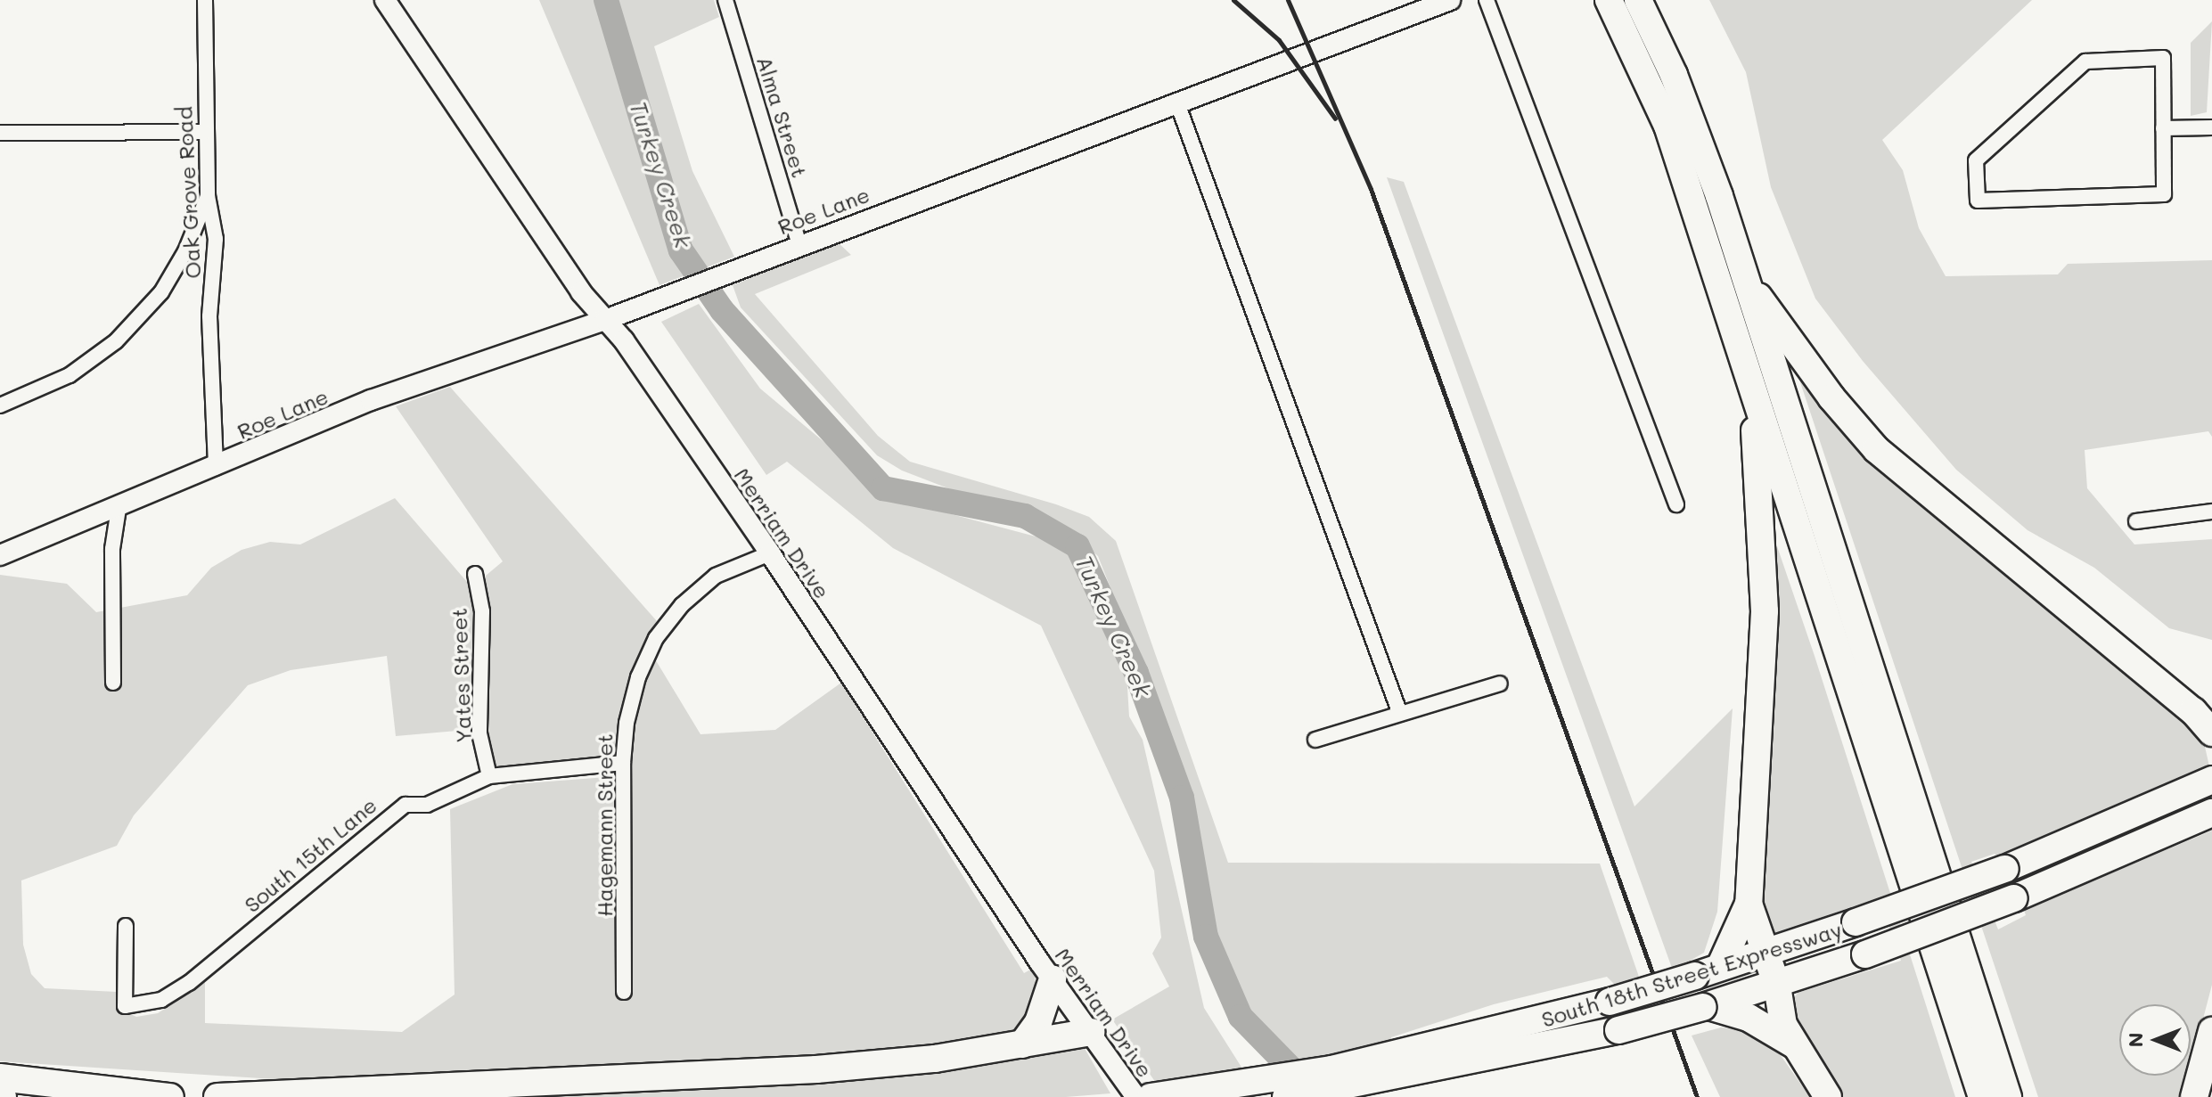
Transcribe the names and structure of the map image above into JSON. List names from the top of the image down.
{
  "streets": {
    "highway": ["South 18th Street Expressway"],
    "street": [
      "Alma Street",
      "Oak Grove Road",
      "Roe Lane",
      "Merriam Drive",
      "Yates Street",
      "Hagemann Street",
      "South 15th Lane"
    ]
  },
  "crossings": [
    ["Alma Street", "Roe Lane"],
    ["Oak Grove Road", "Roe Lane"],
    ["Roe Lane", "Merriam Drive"],
    ["Merriam Drive", "Hagemann Street"],
    ["Yates Street", "South 15th Lane"],
    ["Hagemann Street", "South 15th Lane"]
  ],
  "water": ["Turkey Creek"],
  "north": "left"
}
